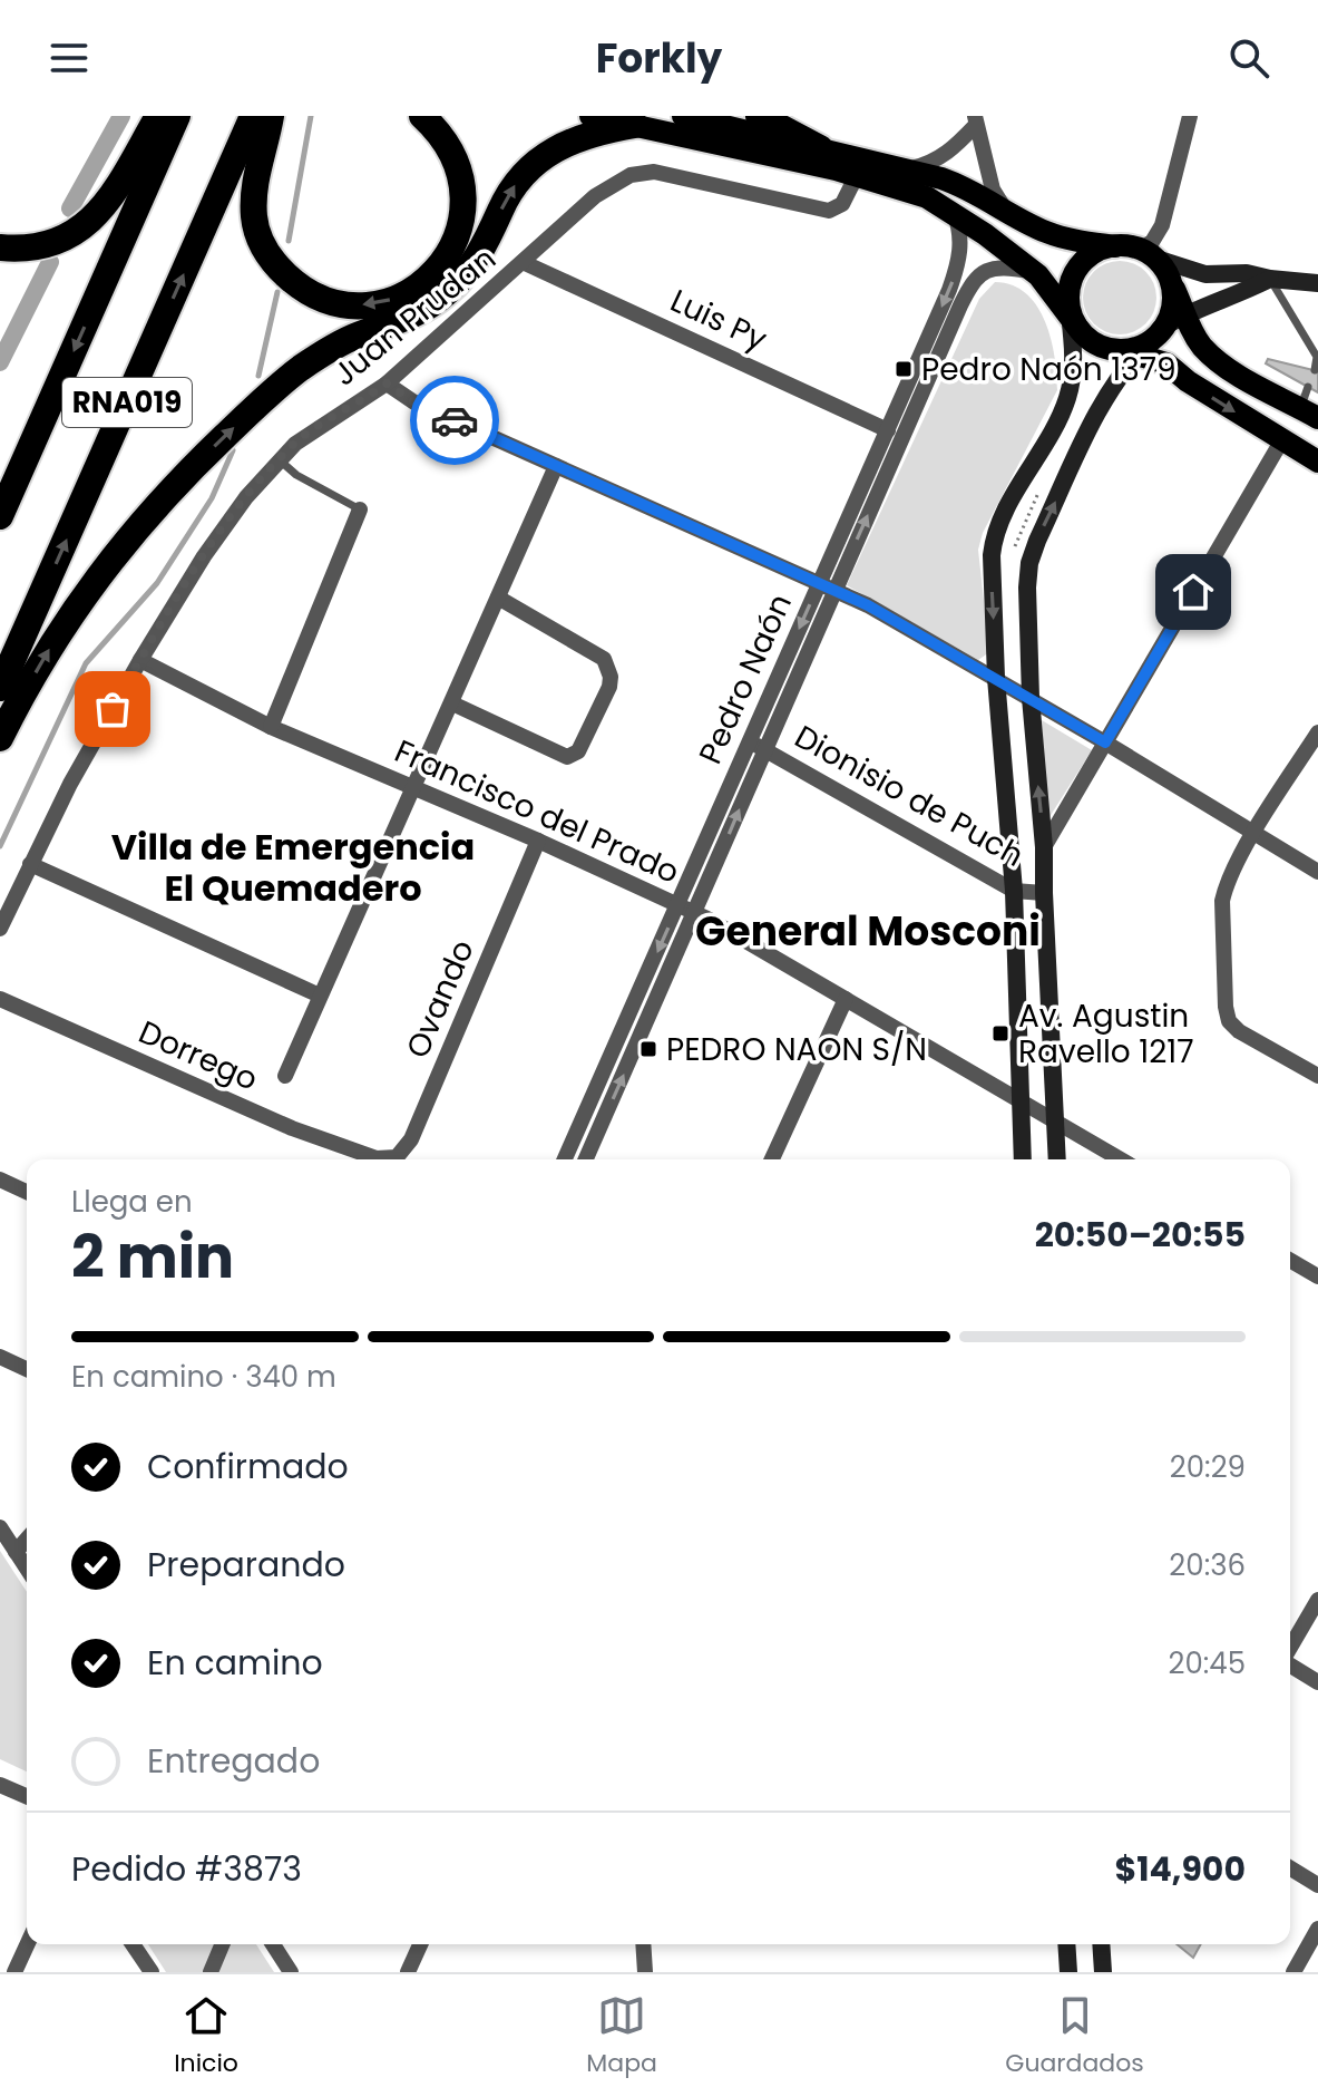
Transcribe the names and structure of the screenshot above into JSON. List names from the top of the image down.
{
  "streets": {
    "highway": ["RNA019"],
    "street": [
      "Juan Prudan",
      "Luis Py",
      "Pedro Naón",
      "Dionisio de Puch",
      "Francisco del Prado",
      "Ovando",
      "Dorrego"
    ]
  },
  "crossings": [
    ["Juan Prudan", "Luis Py"],
    ["Juan Prudan", "Francisco del Prado"],
    ["Luis Py", "Pedro Naón"],
    ["Pedro Naón", "Dionisio de Puch"],
    ["Pedro Naón", "Francisco del Prado"],
    ["Francisco del Prado", "Ovando"],
    ["Ovando", "Dorrego"]
  ],
  "districts": ["Villa de Emergencia El Quemadero", "General Mosconi"],
  "places": {
    "transit": ["Pedro Naón 1379", "Av. Agustin Ravello 1217", "PEDRO NAON S/N"]
  },
  "page": {
    "header": "Forkly",
    "heading": ["2 min", "Llega en", "20:50–20:55"],
    "panel": ["Pedido #3873", "$14,900"],
    "bar": "En camino · 340 m",
    "list": [
      ["Confirmado", "20:29"],
      ["Preparando", "20:36"],
      ["En camino", "20:45"],
      "Entregado"
    ],
    "tabs": ["Inicio", "Mapa", "Guardados"]
  }
}
